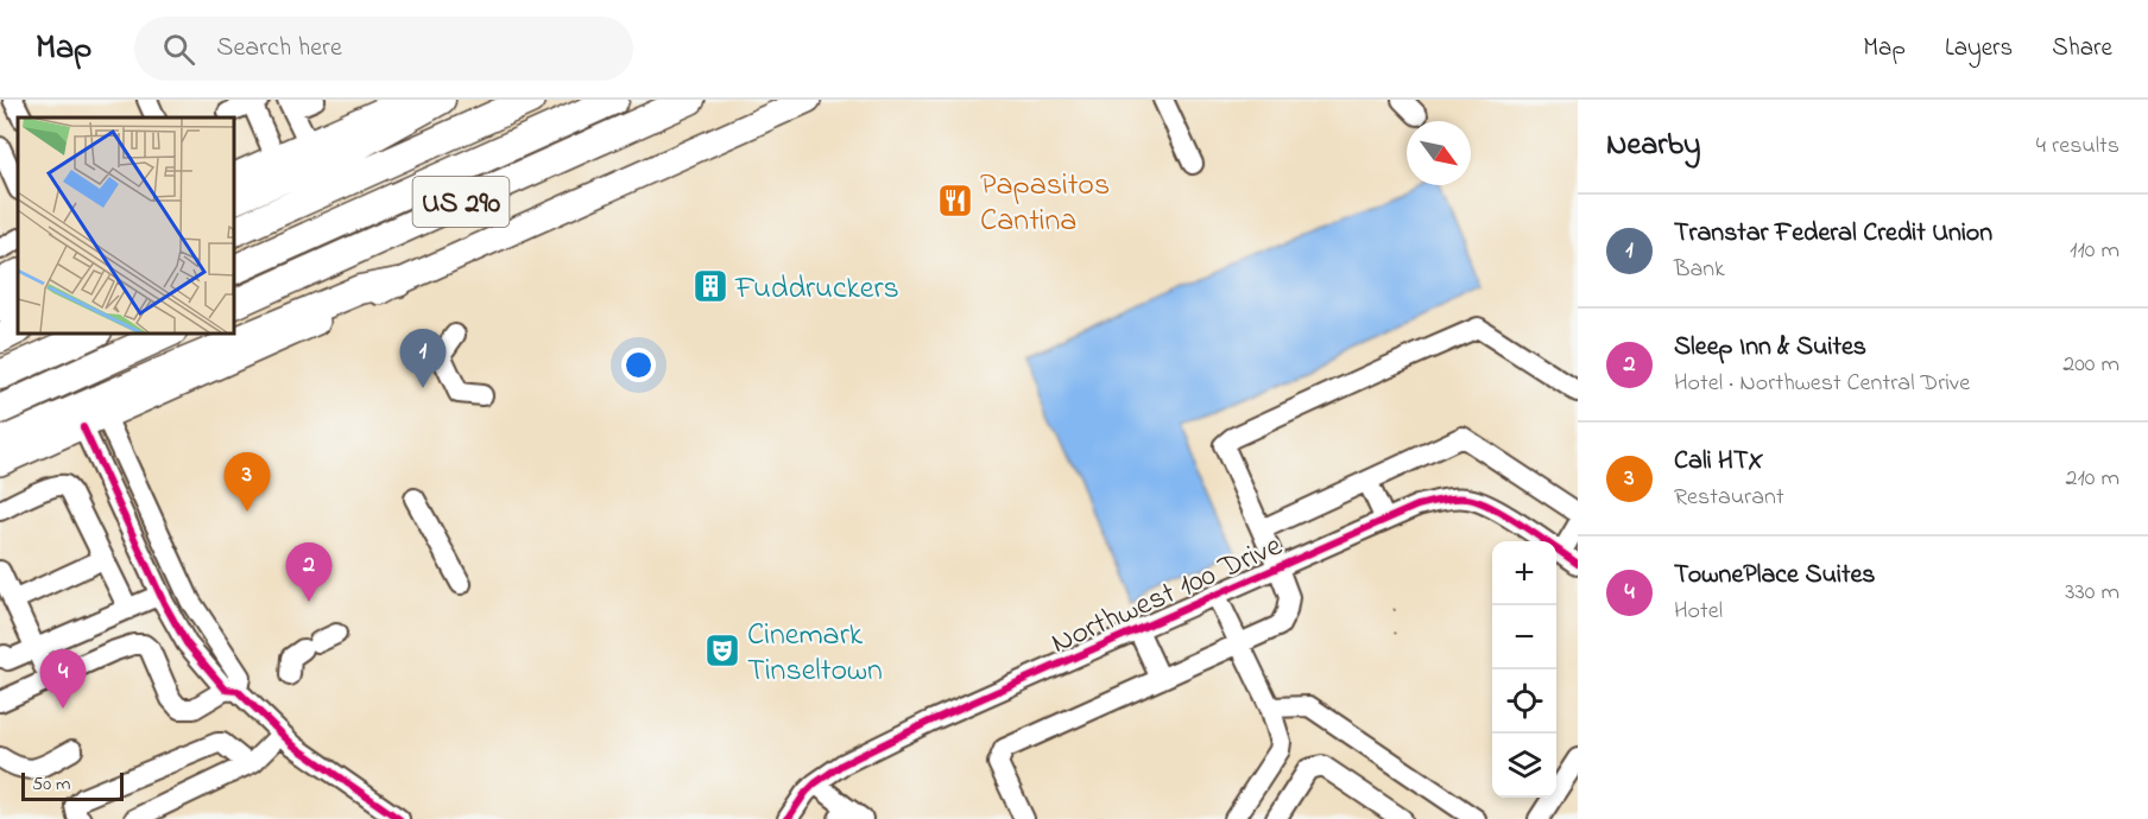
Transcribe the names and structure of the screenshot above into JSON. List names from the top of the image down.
{
  "streets": {
    "highway": ["US 290"],
    "street": ["Northwest 100 Drive"]
  },
  "places": {
    "restaurant": ["Papasitos Cantina"],
    "building": ["Fuddruckers"],
    "theatre": ["Cinemark Tinseltown"]
  },
  "scale_bar": "50 m",
  "north": "bottom right",
  "page": {
    "header": "Map",
    "search": "Search here",
    "nav": ["Map", "Layers", "Share"],
    "heading": ["Nearby", "4 results"],
    "list": [
      {
        "mark": "1",
        "name": "Transtar Federal Credit Union",
        "note": "Bank",
        "value": "110 m"
      },
      {
        "mark": "2",
        "name": "Sleep Inn & Suites",
        "note": "Hotel · Northwest Central Drive",
        "value": "200 m"
      },
      {
        "mark": "3",
        "name": "Cali HTX",
        "note": "Restaurant",
        "value": "210 m"
      },
      {
        "mark": "4",
        "name": "TownePlace Suites",
        "note": "Hotel",
        "value": "330 m"
      }
    ],
    "pins": [
      "1",
      "3",
      "2",
      "4"
    ],
    "map_buttons": ["+", "−"],
    "scale": "50 m"
  }
}
